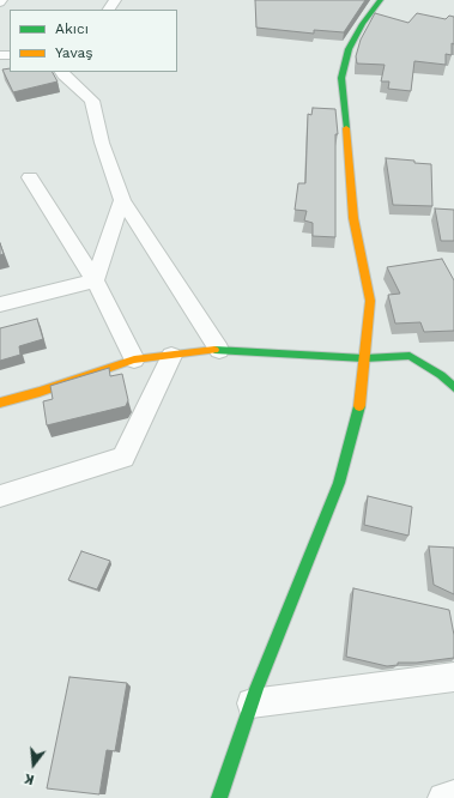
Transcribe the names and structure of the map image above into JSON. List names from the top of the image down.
{
  "legend": ["Akıcı", "Yavaş"],
  "north": "bottom"
}
